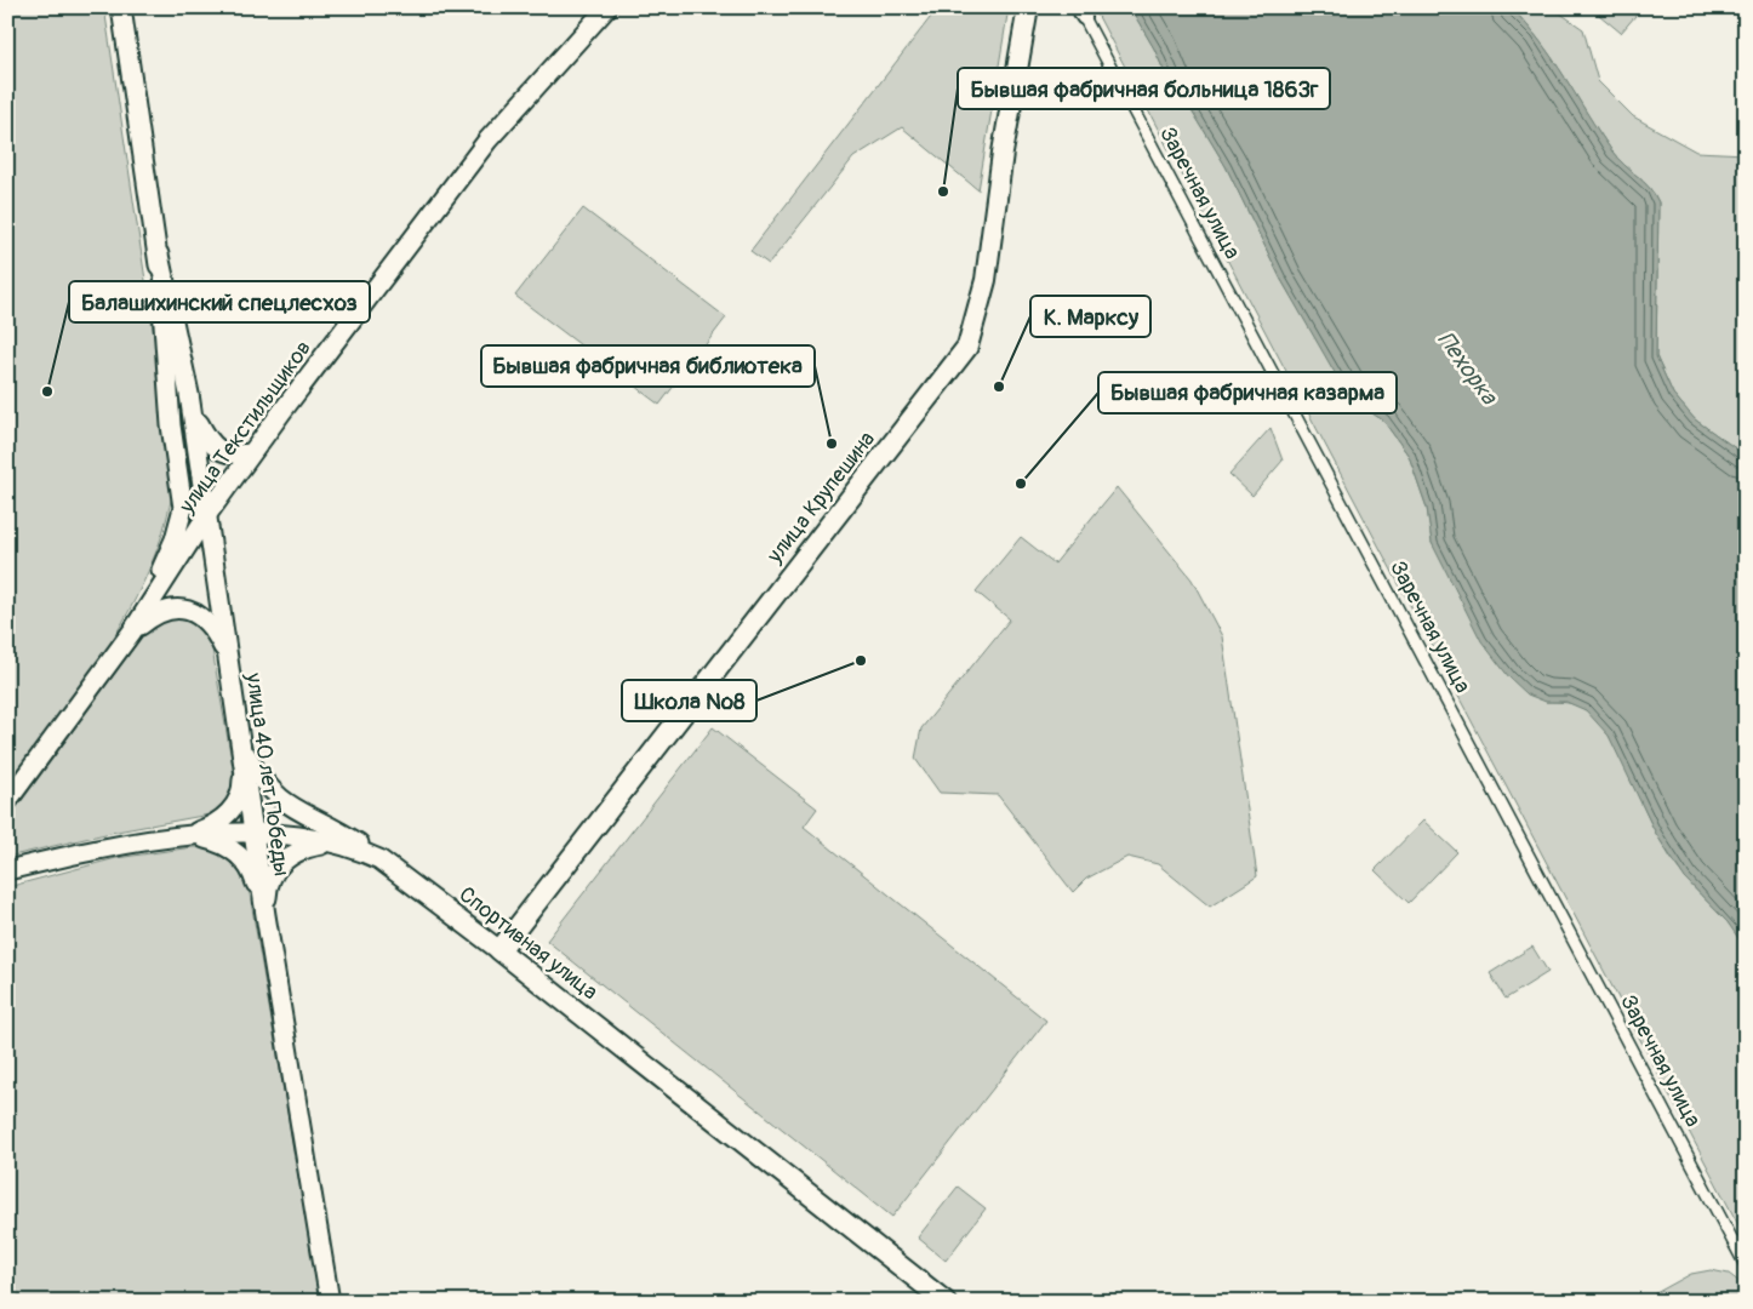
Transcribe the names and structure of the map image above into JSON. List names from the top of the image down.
{
  "streets": {
    "main road": ["улица Крупешина", "Спортивная улица"],
    "street": ["Заречная улица", "улица Текстильщиков", "улица 40 лет Победы"]
  },
  "crossings": [
    ["улица Текстильщиков", "улица 40 лет Победы"],
    ["улица Крупешина", "Спортивная улица"],
    ["улица 40 лет Победы", "Спортивная улица"]
  ],
  "water": ["Пехорка"],
  "places": [
    "Бывшая фабричная больница 1863г",
    "К. Марксу",
    "Балашихинский спецлесхоз",
    "Бывшая фабричная библиотека",
    "Бывшая фабричная казарма",
    "Школа №8"
  ]
}
